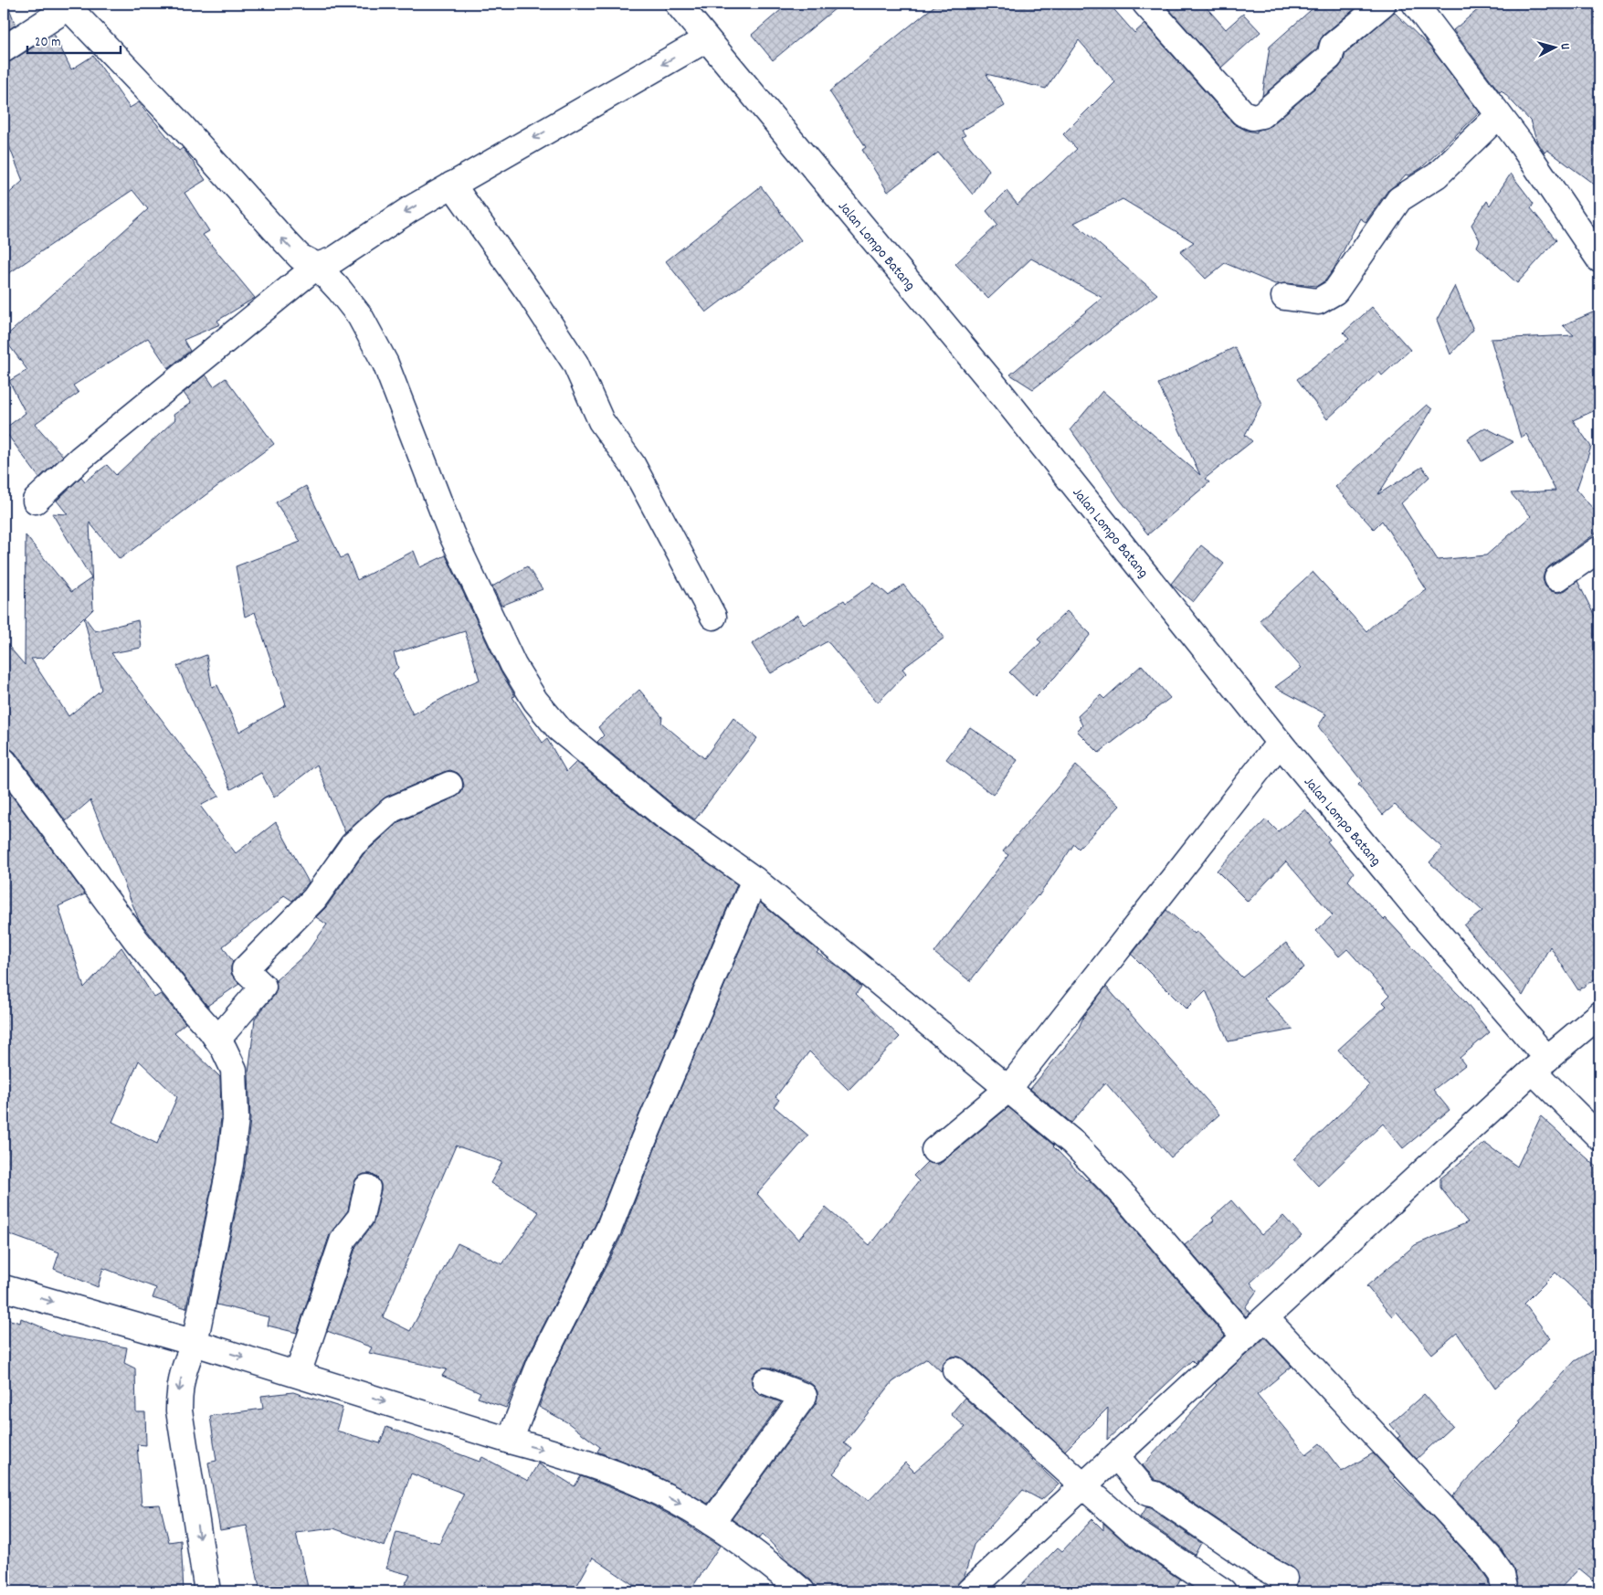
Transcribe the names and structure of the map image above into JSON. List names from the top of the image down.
{
  "streets": {
    "main road": ["Jalan Lompo Batang"]
  },
  "scale_bar": "20 m",
  "north": "right"
}
